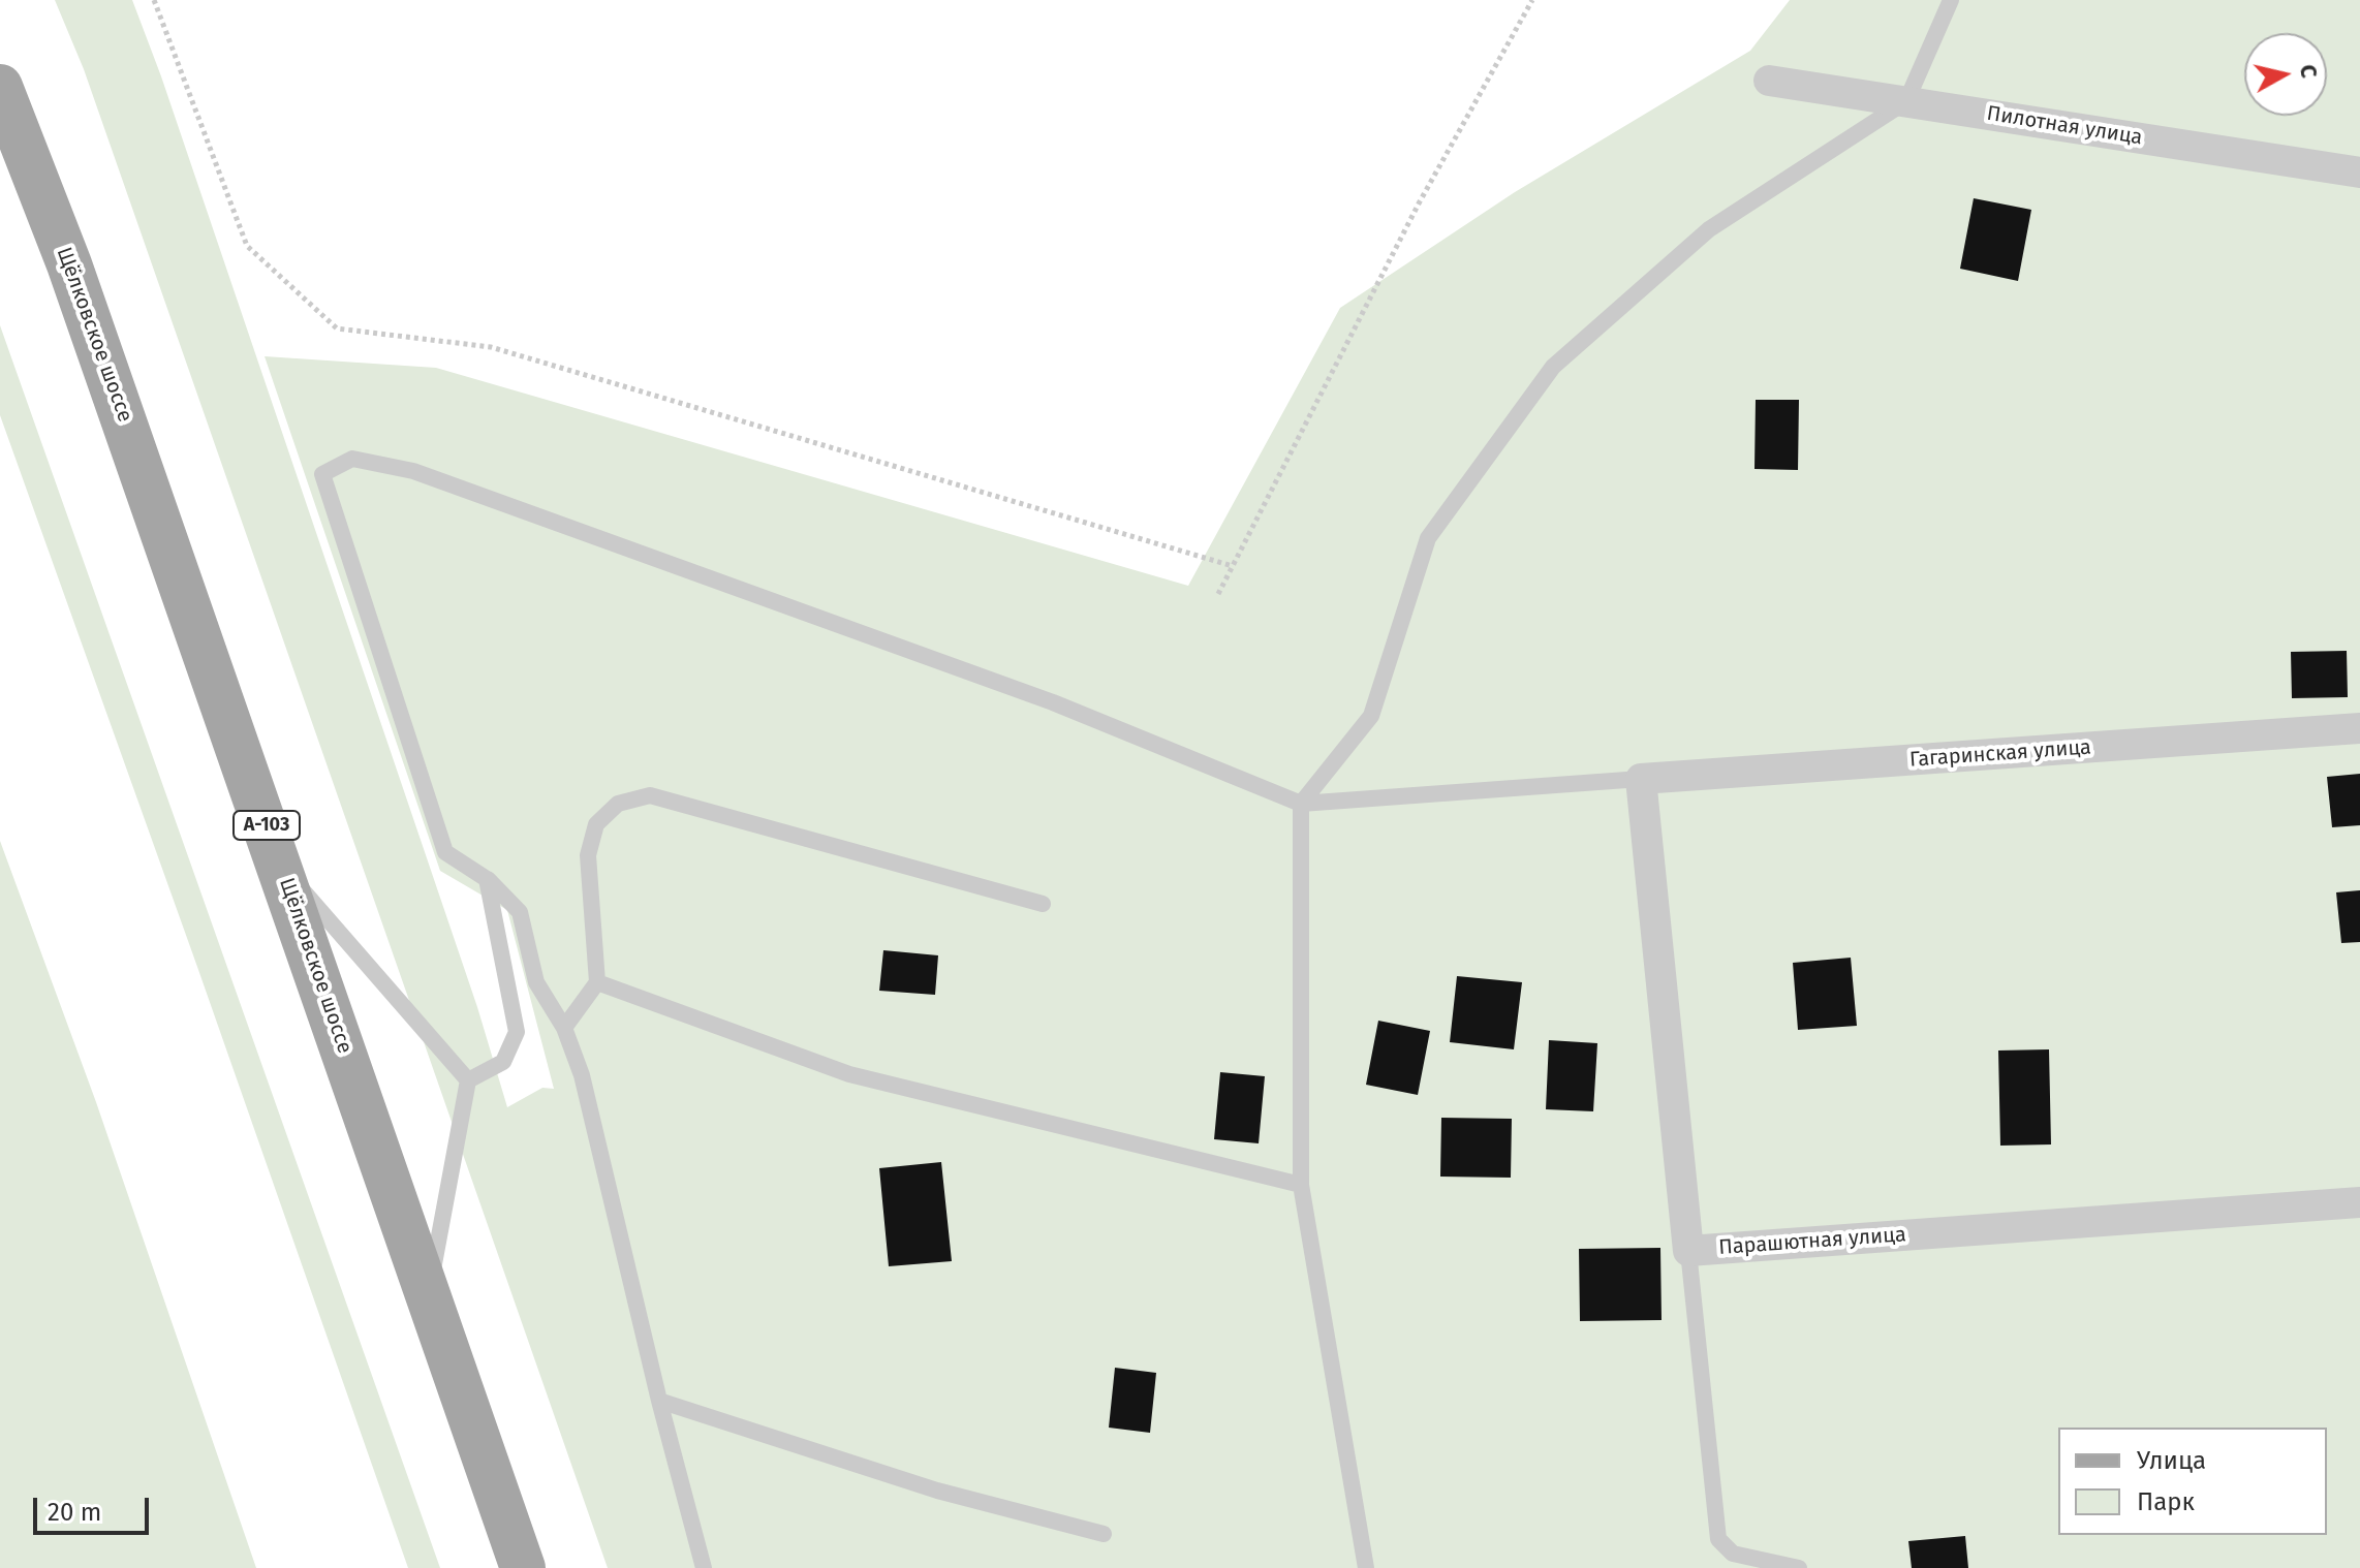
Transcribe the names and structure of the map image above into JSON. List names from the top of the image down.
{
  "streets": {
    "main road": ["Щёлковское шоссе", "А-103"],
    "street": ["Пилотная улица", "Гагаринская улица", "Парашютная улица"]
  },
  "crossings": [
    ["Гагаринская улица", "Парашютная улица"]
  ],
  "legend": ["Улица", "Парк"],
  "scale_bar": "20 m",
  "north": "right"
}
